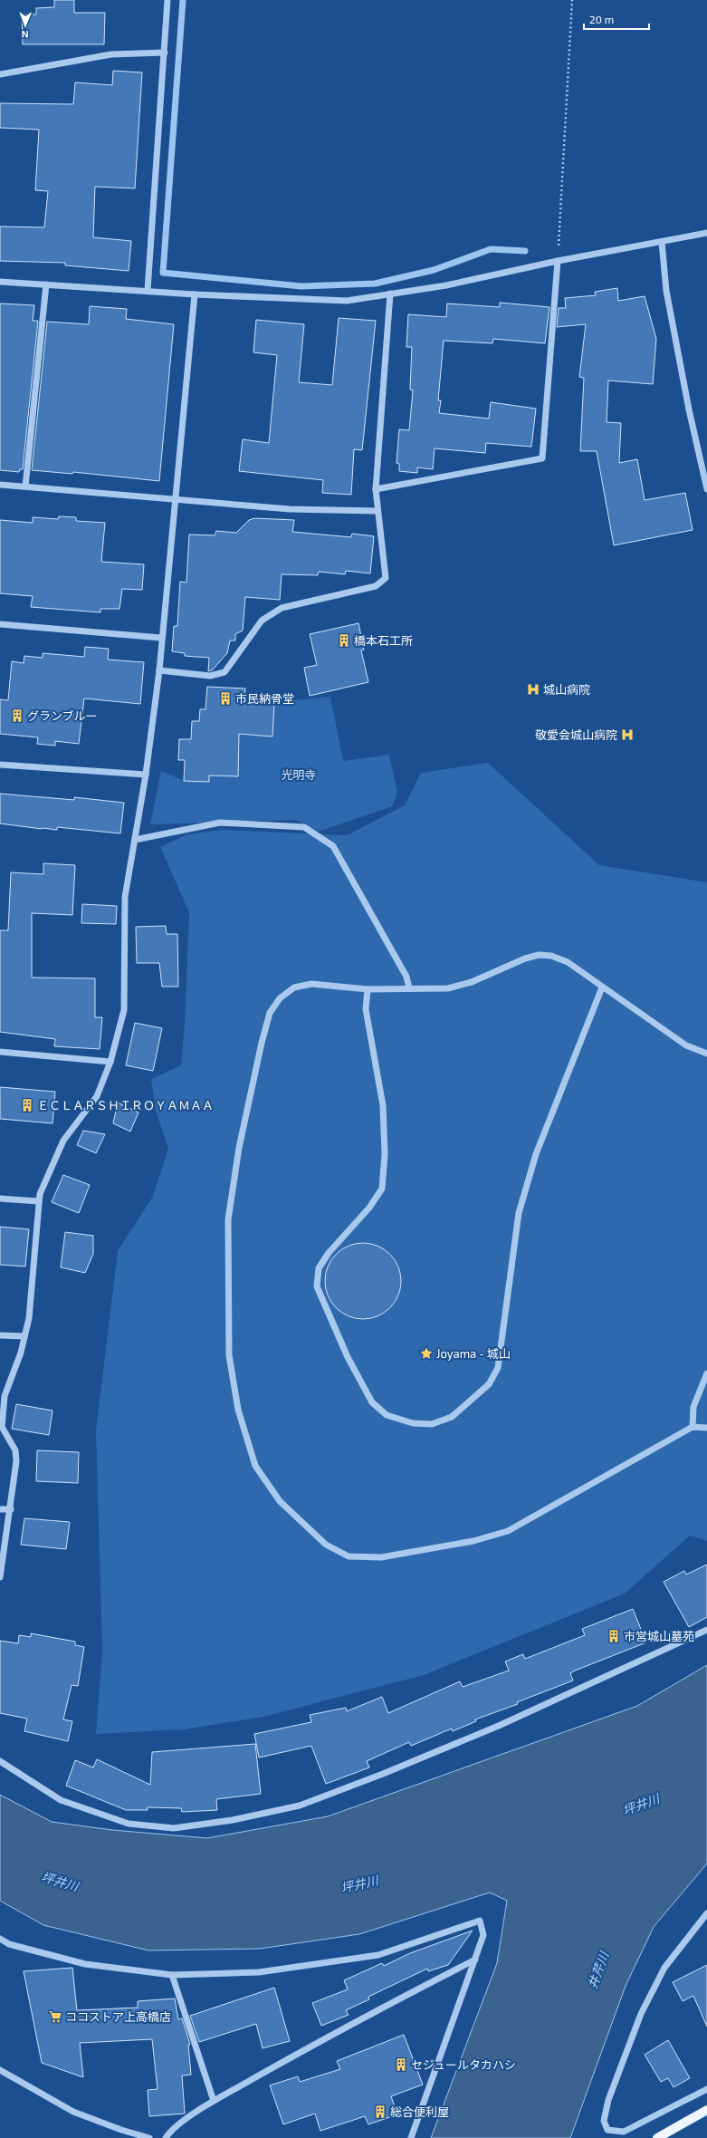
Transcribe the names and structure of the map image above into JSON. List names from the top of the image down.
{
  "water": ["坪井川", "井芹川"],
  "parks": ["光明寺"],
  "places": {
    "building": [
      "橋本石工所",
      "市民納骨堂",
      "グランブルー",
      "ＥＣＬＡＲＳＨＩＲＯＹＡＭＡＡ",
      "市営城山墓苑",
      "セジュールタカハシ",
      "総合便利屋"
    ],
    "hospital": ["城山病院", "敬愛会城山病院"],
    "place": ["Joyama - 城山"],
    "supermarket": ["ココストア上高橋店"]
  },
  "scale_bar": "20 m",
  "north": "bottom"
}
